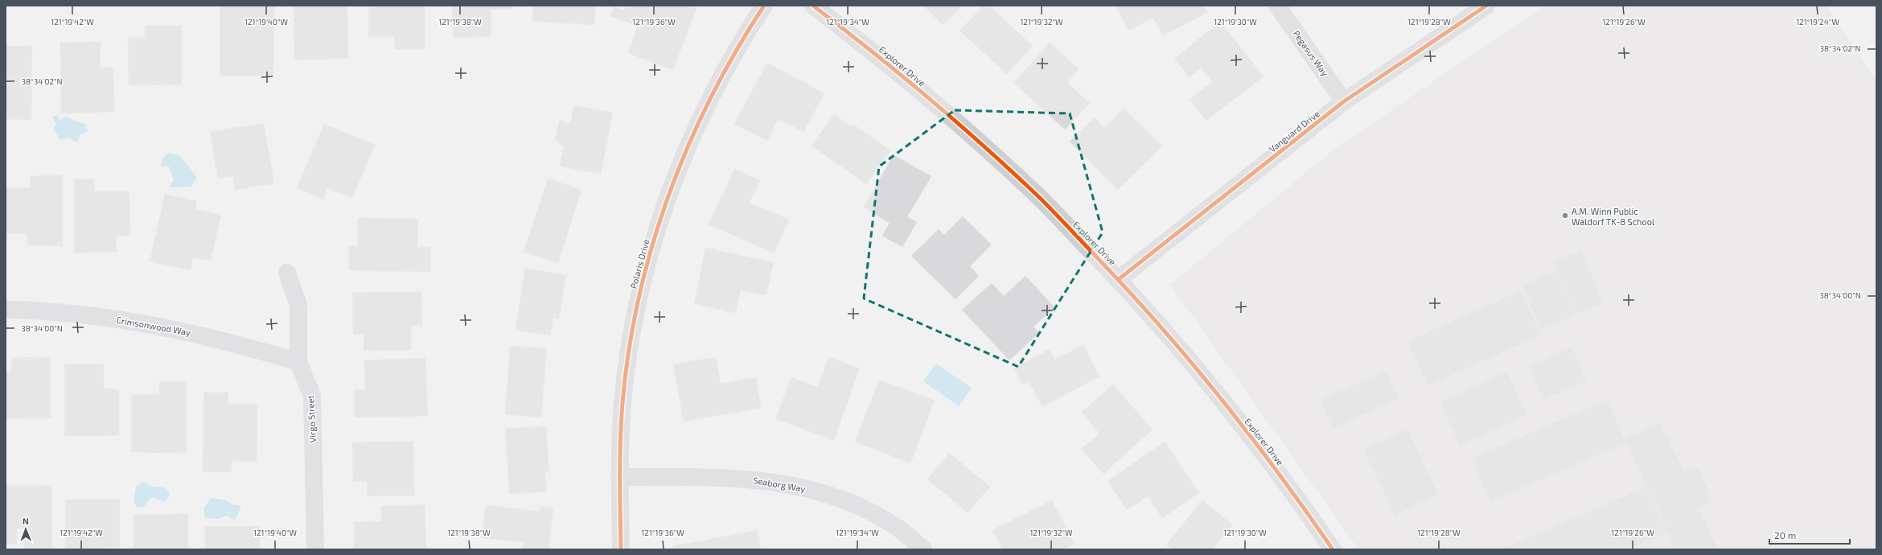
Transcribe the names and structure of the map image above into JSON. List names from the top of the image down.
{
  "streets": {
    "street": [
      "Pegasus Way",
      "Explorer Drive",
      "Vanguard Drive",
      "Polaris Drive",
      "Crimsonwood Way",
      "Virgo Street",
      "Seaborg Way"
    ]
  },
  "crossings": [
    ["Pegasus Way", "Vanguard Drive"],
    ["Explorer Drive", "Vanguard Drive"],
    ["Polaris Drive", "Seaborg Way"],
    ["Crimsonwood Way", "Virgo Street"]
  ],
  "places": ["A.M. Winn Public Waldorf TK-8 School"],
  "scale_bar": "20 m",
  "north": "top",
  "coordinates": [
    "121°19'42\"W",
    "121°19'40\"W",
    "121°19'38\"W",
    "121°19'36\"W",
    "121°19'34\"W",
    "121°19'32\"W",
    "121°19'30\"W",
    "121°19'28\"W",
    "121°19'26\"W",
    "121°19'24\"W",
    "38°34'02\"N",
    "38°34'00\"N"
  ]
}
